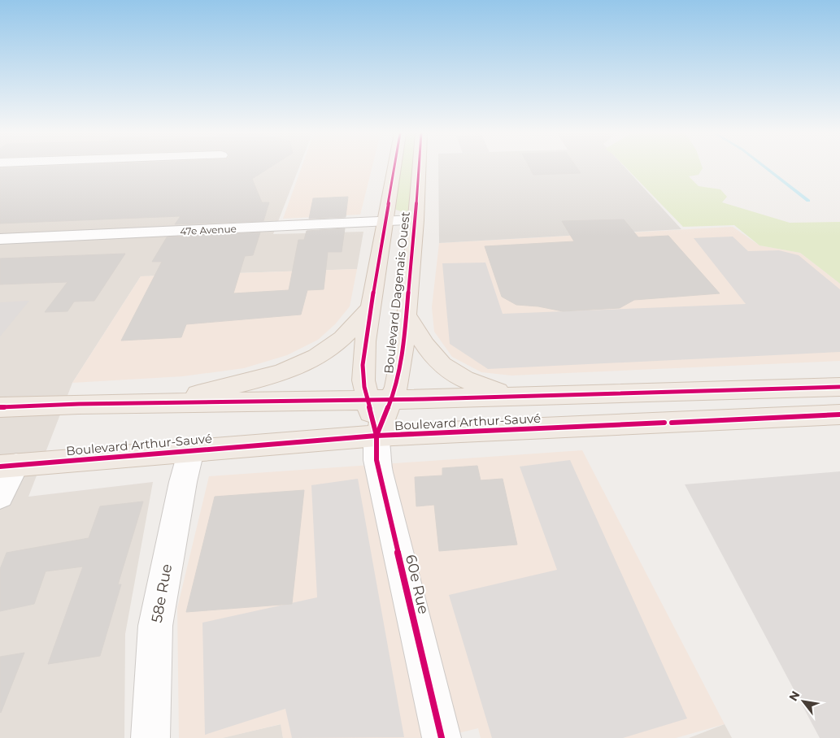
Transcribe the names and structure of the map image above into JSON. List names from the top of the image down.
{
  "streets": {
    "main road": ["Boulevard Dagenais Ouest", "Boulevard Arthur-Sauvé"],
    "street": ["47e Avenue", "60e Rue", "58e Rue"]
  },
  "crossings": [
    ["47e Avenue", "Boulevard Dagenais Ouest"],
    ["Boulevard Dagenais Ouest", "Boulevard Arthur-Sauvé"],
    ["Boulevard Dagenais Ouest", "60e Rue"],
    ["Boulevard Arthur-Sauvé", "60e Rue"],
    ["Boulevard Arthur-Sauvé", "58e Rue"]
  ],
  "north": "top left"
}
